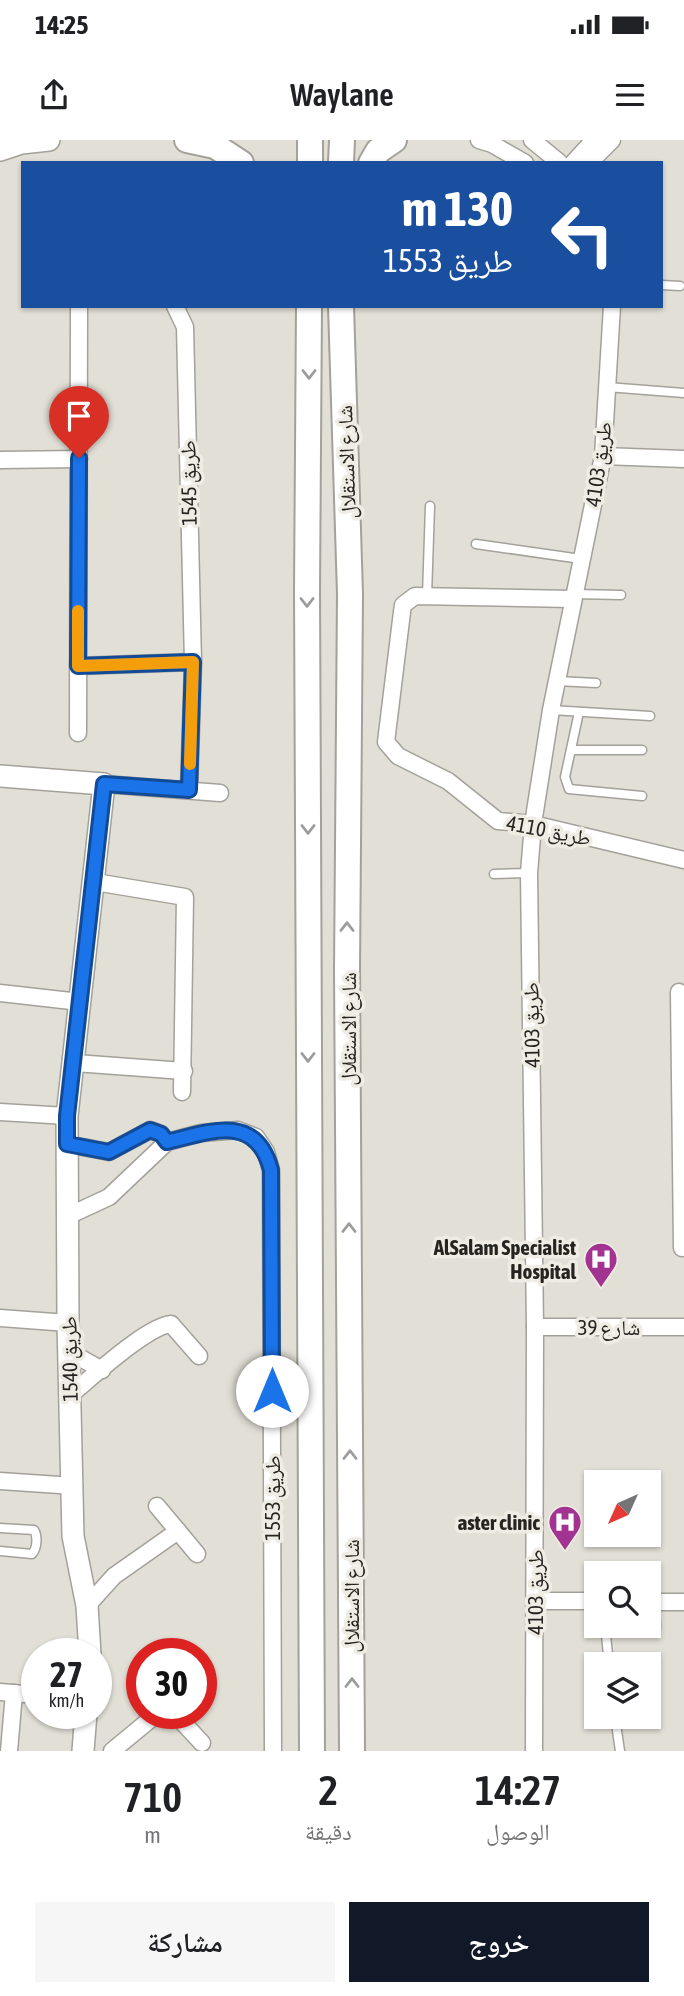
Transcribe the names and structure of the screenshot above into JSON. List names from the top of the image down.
{
  "streets": {
    "main road": ["شارع الاستقلال"],
    "street": [
      "طريق 4103",
      "طريق 1545",
      "طريق 4110",
      "شارع 39",
      "طريق 1540",
      "طريق 1553"
    ]
  },
  "crossings": [
    ["طريق 4103", "طريق 4110"],
    ["طريق 4103", "شارع 39"],
    ["طريق 1540", "طريق 1553"]
  ],
  "places": {
    "hospital": ["AlSalam Specialist Hospital", "aster clinic"]
  },
  "north": "bottom left",
  "page": {
    "status": "14:25",
    "header": "Waylane",
    "turn": ["130 m", "طريق 1553"],
    "speed": "27 km/h",
    "limit": "30",
    "eta": [
      "14:27",
      "الوصول",
      "2",
      "دقيقة",
      "710",
      "m"
    ],
    "buttons": ["خروج", "مشاركة"]
  }
}
